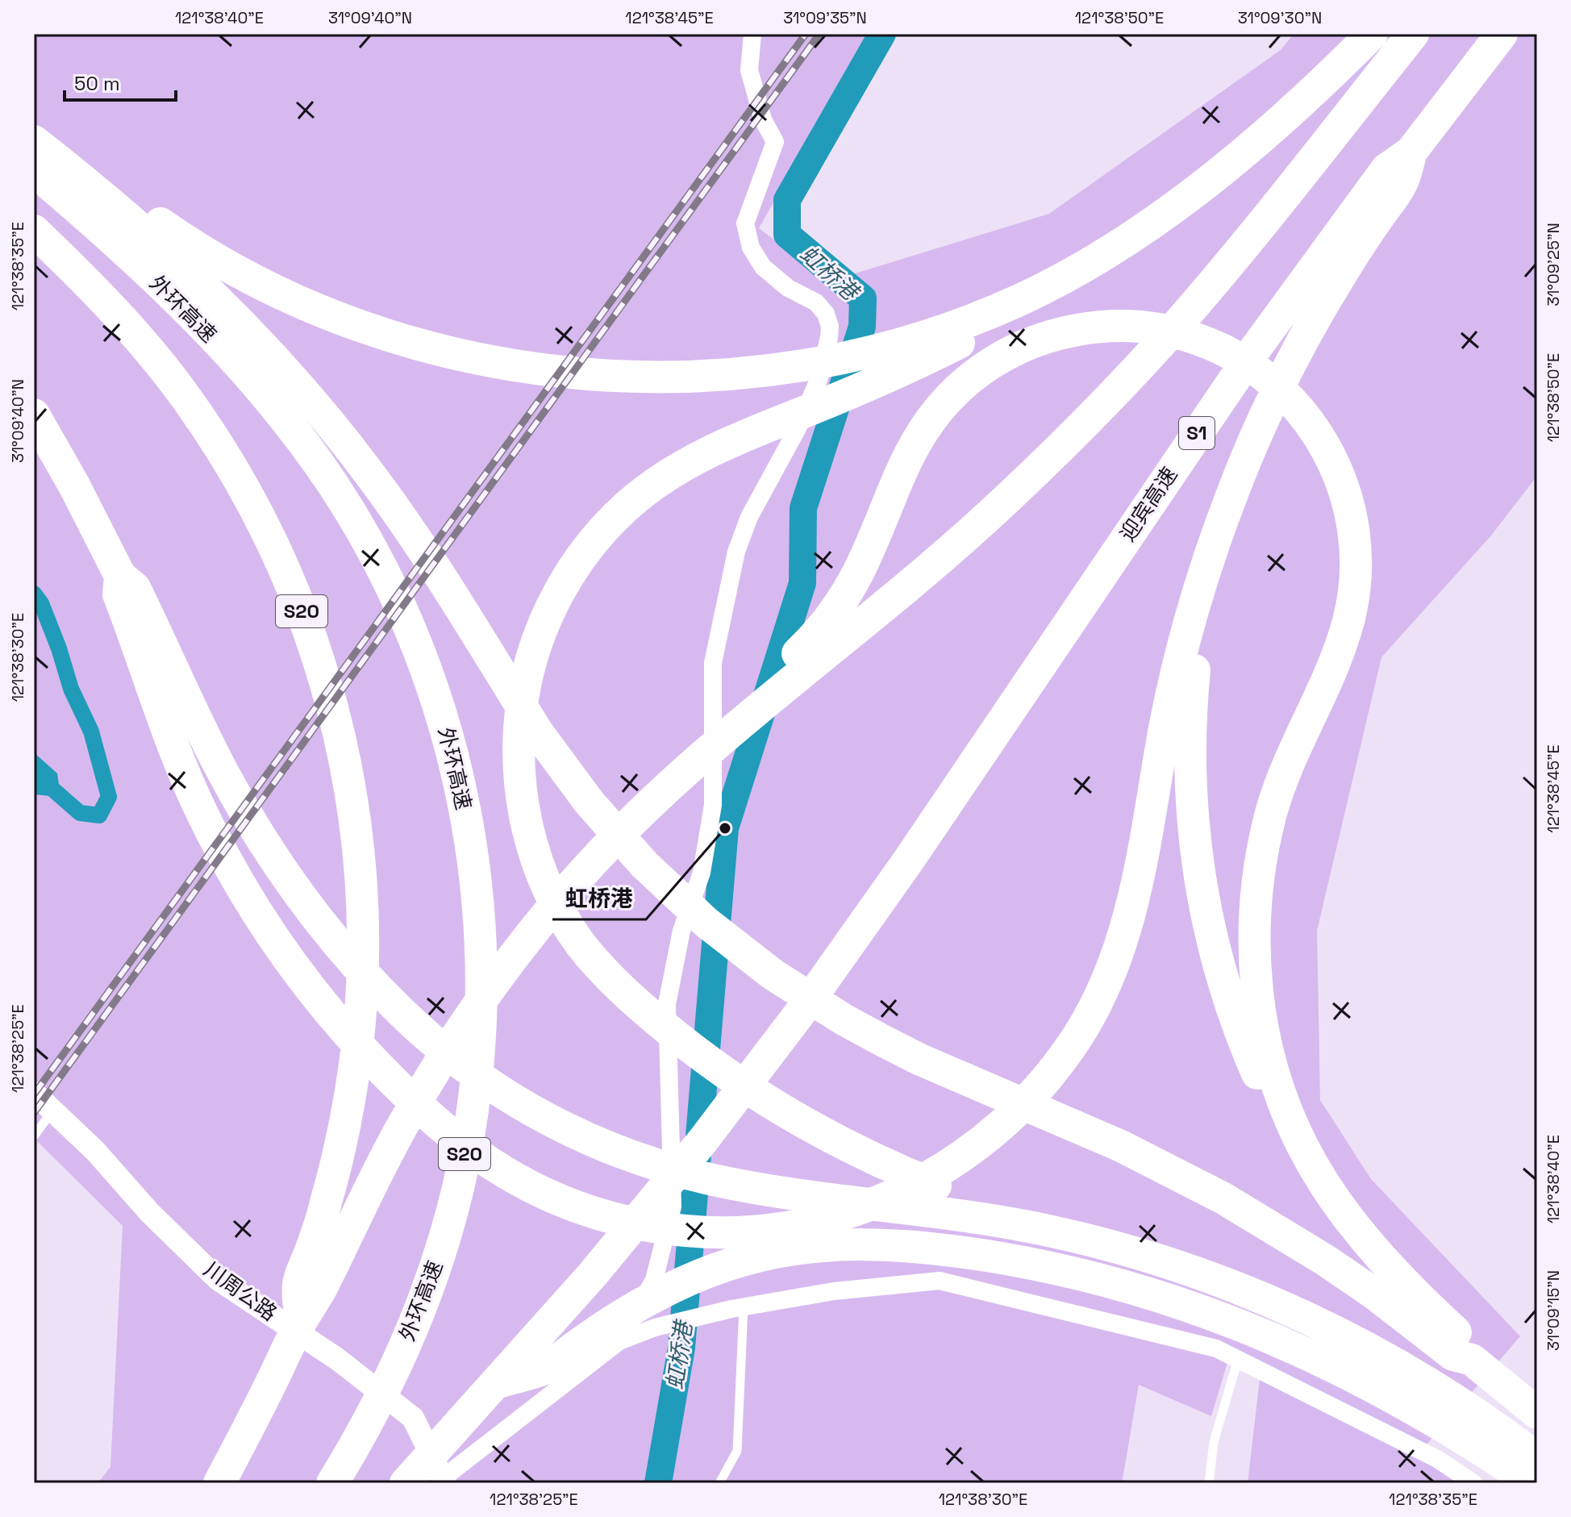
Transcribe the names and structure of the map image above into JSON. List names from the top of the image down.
{
  "streets": {
    "highway": [
      "外环高速",
      "S1",
      "迎宾高速",
      "S20"
    ],
    "street": ["川周公路"]
  },
  "water": ["虹桥港"],
  "places": ["虹桥港"],
  "scale_bar": "50 m",
  "coordinates": [
    "121°38'40\"E",
    "31°09'40\"N",
    "121°38'45\"E",
    "31°09'35\"N",
    "121°38'50\"E",
    "31°09'30\"N",
    "31°09'25\"N",
    "121°38'35\"E",
    "121°38'30\"E",
    "121°38'25\"E",
    "31°09'15\"N"
  ]
}
